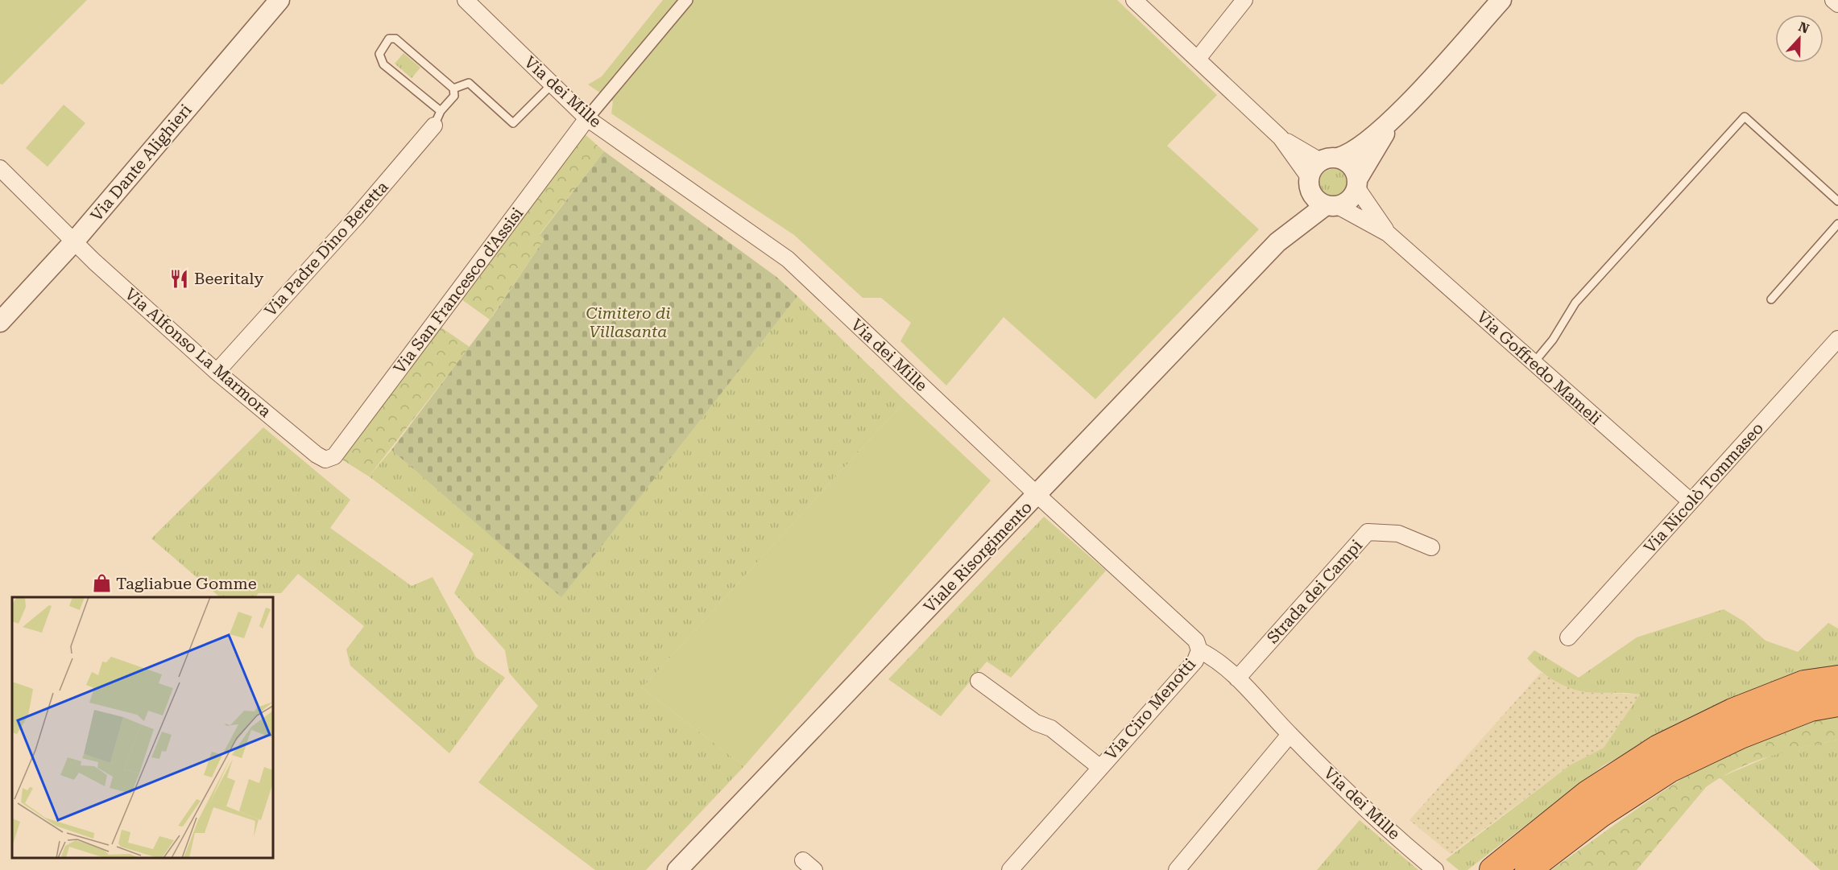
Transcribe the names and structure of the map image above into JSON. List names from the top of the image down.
{
  "streets": {
    "street": [
      "Via dei Mille",
      "Via Dante Alighieri",
      "Via Padre Dino Beretta",
      "Via San Francesco d'Assisi",
      "Via Alfonso La Marmora",
      "Via Goffredo Mameli",
      "Via Nicolò Tommaseo",
      "Viale Risorgimento",
      "Strada dei Campi",
      "Via Ciro Menotti"
    ]
  },
  "crossings": [
    ["Via dei Mille", "Via San Francesco d'Assisi"],
    ["Via dei Mille", "Viale Risorgimento"],
    ["Via dei Mille", "Strada dei Campi"],
    ["Via dei Mille", "Via Ciro Menotti"],
    ["Via Dante Alighieri", "Via Alfonso La Marmora"],
    ["Via Padre Dino Beretta", "Via Alfonso La Marmora"],
    ["Via San Francesco d'Assisi", "Via Alfonso La Marmora"],
    ["Via Goffredo Mameli", "Via Nicolò Tommaseo"],
    ["Via Goffredo Mameli", "Viale Risorgimento"]
  ],
  "parks": ["Cimitero di Villasanta"],
  "places": {
    "restaurant": ["Beeritaly"],
    "shop": ["Tagliabue Gomme"]
  },
  "north": "top"
}
